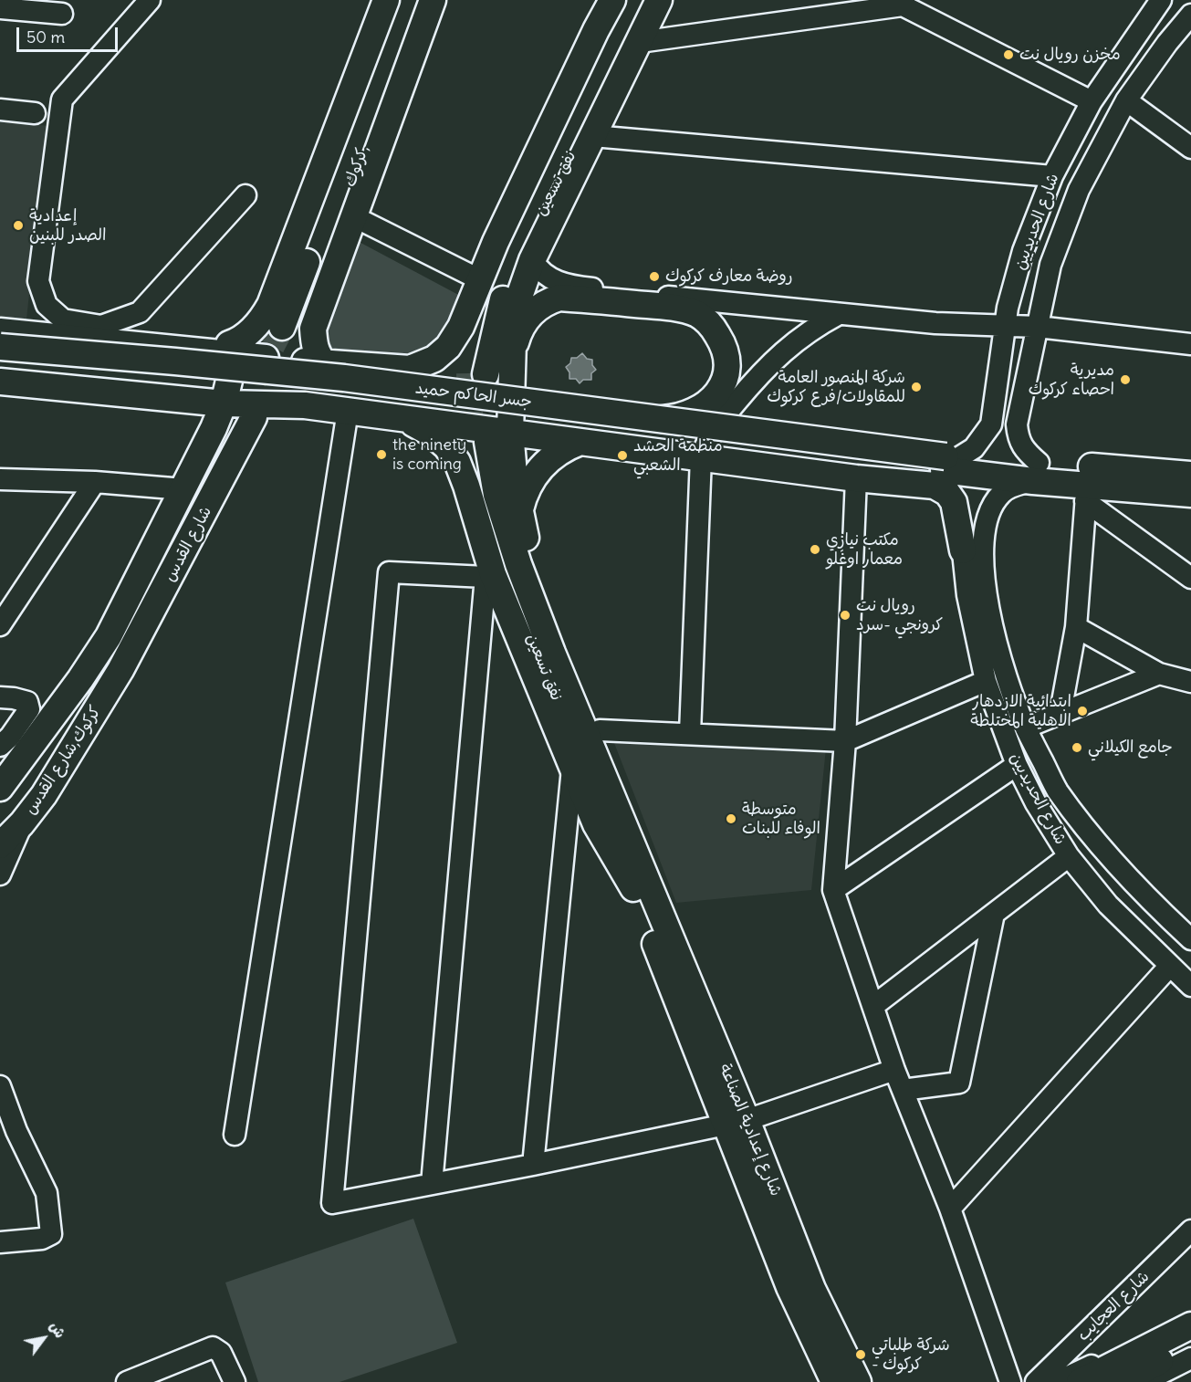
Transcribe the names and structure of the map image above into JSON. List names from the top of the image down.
{
  "streets": {
    "main road": [
      "كركوك,",
      "نفق تسعين",
      "جسر الحاكم حميد",
      "شارع القدس",
      "كركوك,شارع القدس",
      "شارع إعدادية الصناعة"
    ],
    "street": ["شارع الحديديين", "شارع العجايب"]
  },
  "crossings": [
    ["نفق تسعين", "شارع إعدادية الصناعة"],
    ["شارع الحديديين", "جسر الحاكم حميد"],
    ["شارع القدس", "كركوك,شارع القدس"]
  ],
  "places": [
    "مخزن رويال نت",
    "إعدادية الصدر للبنين",
    "روضة معارف كركوك",
    "مديرية احصاء كركوك",
    "شركة المنصور العامة للمقاولات/فرع كركوك",
    "the ninety is coming",
    "منظمة الحشد الشعبي",
    "مكتب نيازي معمار اوغلو",
    "رويال نت كرونجي -سرد",
    "ابتدائية الازدهار الاهلية المختلطة",
    "جامع الكيلاني",
    "متوسطة الوفاء للبنات",
    "شركة طلباتي - كركوك"
  ],
  "scale_bar": "50 m",
  "north": "top right"
}
